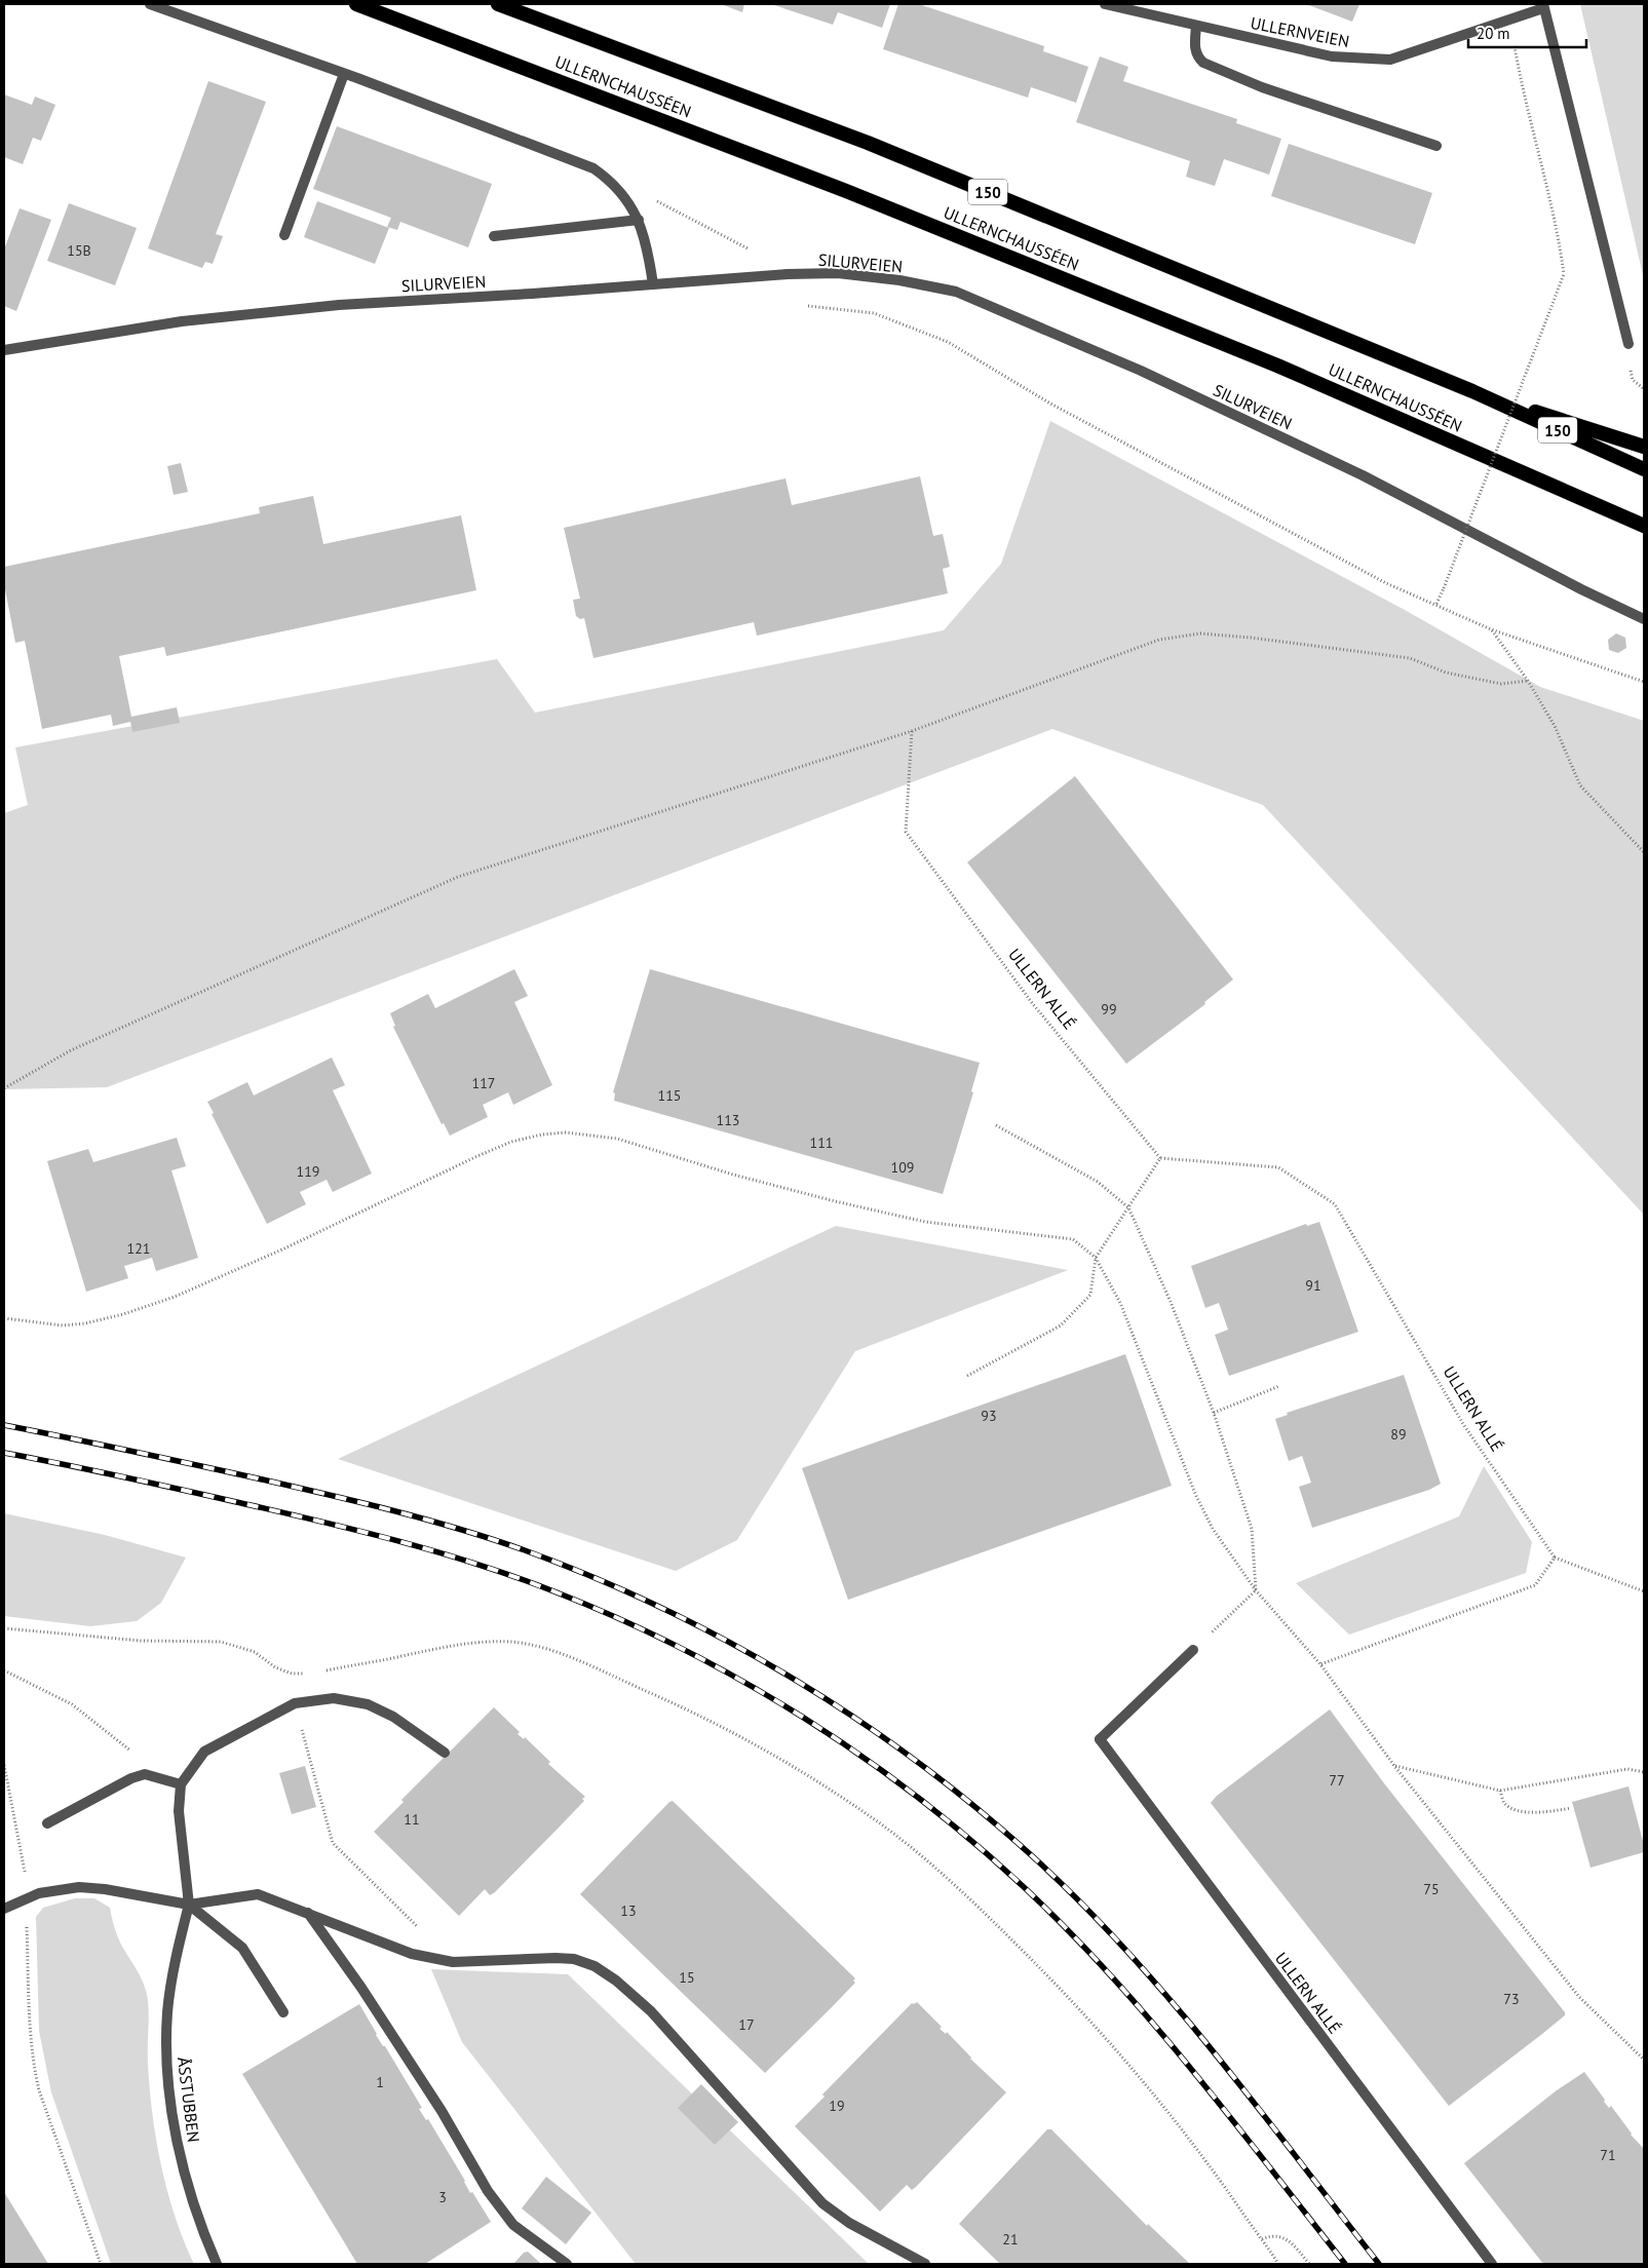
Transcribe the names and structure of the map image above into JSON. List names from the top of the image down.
{
  "streets": {
    "highway": ["ULLERNCHAUSSÉEN", "150"],
    "street": [
      "ULLERNVEIEN",
      "SILURVEIEN",
      "ULLERN ALLÉ",
      "ÅSSTUBBEN"
    ]
  },
  "house_numbers": [
    "15B",
    "99",
    "117",
    "115",
    "113",
    "111",
    "109",
    "119",
    "121",
    "91",
    "93",
    "89",
    "77",
    "11",
    "75",
    "13",
    "15",
    "73",
    "17",
    "1",
    "19",
    "71",
    "3",
    "21"
  ],
  "scale_bar": "20 m"
}
